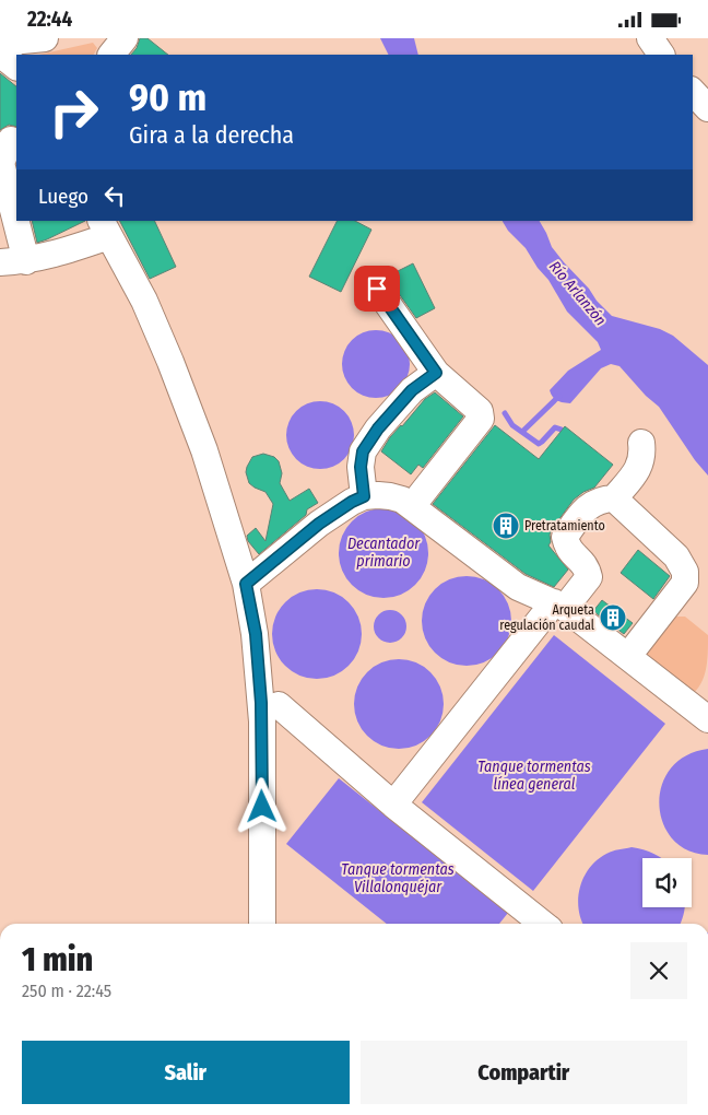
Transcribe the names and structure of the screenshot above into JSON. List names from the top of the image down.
{
  "water": [
    "Río Arlanzón",
    "Decantador primario",
    "Tanque tormentas línea general",
    "Tanque tormentas Villalonquéjar"
  ],
  "places": {
    "building": ["Pretratamiento", "Arqueta regulación caudal"]
  },
  "page": {
    "status": "22:44",
    "turn": ["90 m", "Gira a la derecha"],
    "then": "Luego",
    "heading": ["1 min", "250 m · 22:45"],
    "buttons": ["Salir", "Compartir"]
  }
}
